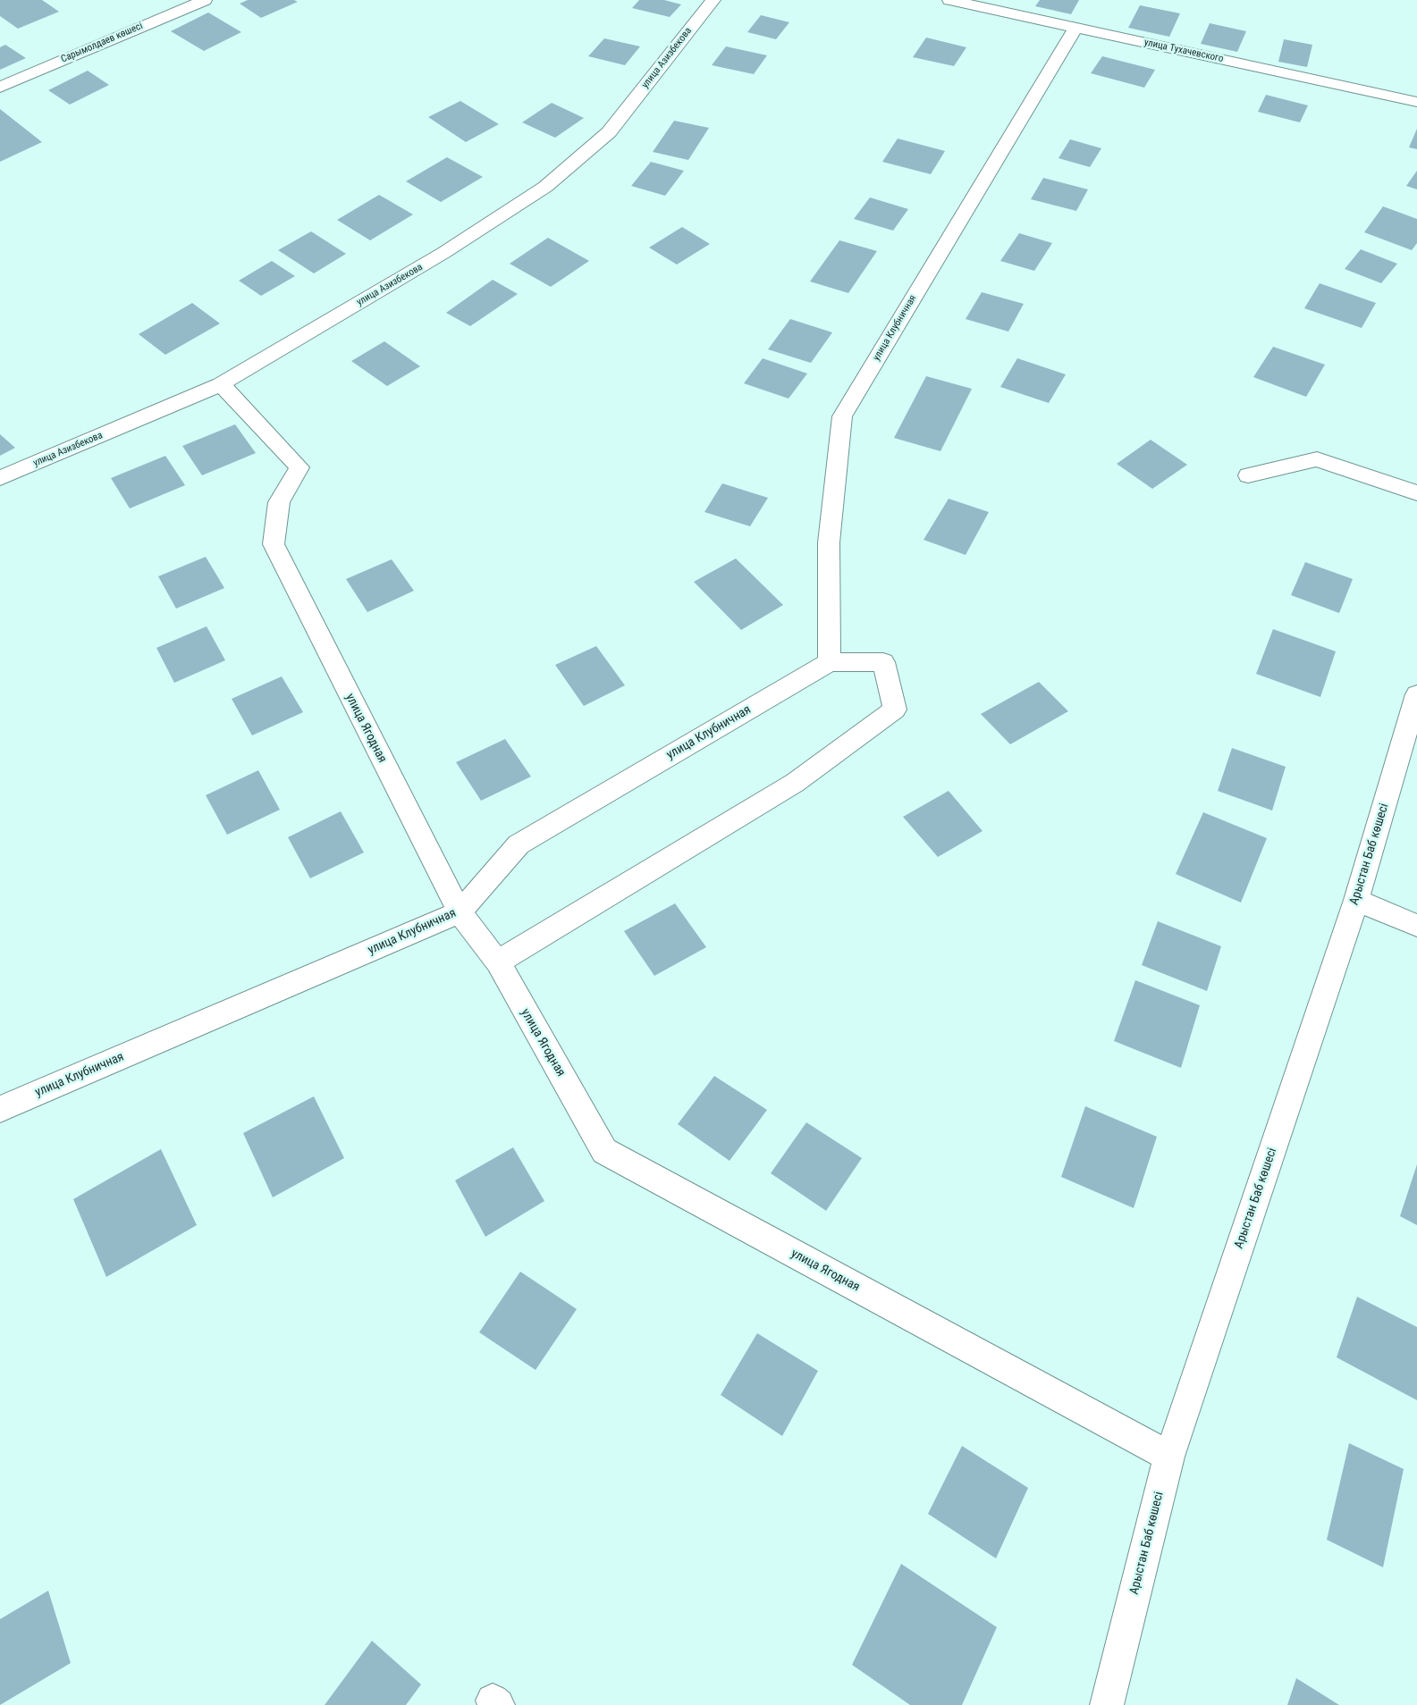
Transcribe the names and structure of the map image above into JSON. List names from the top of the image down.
{
  "streets": {
    "street": [
      "Сарымолдаев көшесі",
      "улица Тухачевского",
      "улица Азизбекова",
      "улица Клубничная",
      "улица Ягодная",
      "Арыстан Баб көшесі"
    ]
  },
  "crossings": [
    ["улица Тухачевского", "улица Клубничная"],
    ["улица Азизбекова", "улица Ягодная"],
    ["улица Клубничная", "улица Ягодная"],
    ["улица Ягодная", "Арыстан Баб көшесі"]
  ]
}
